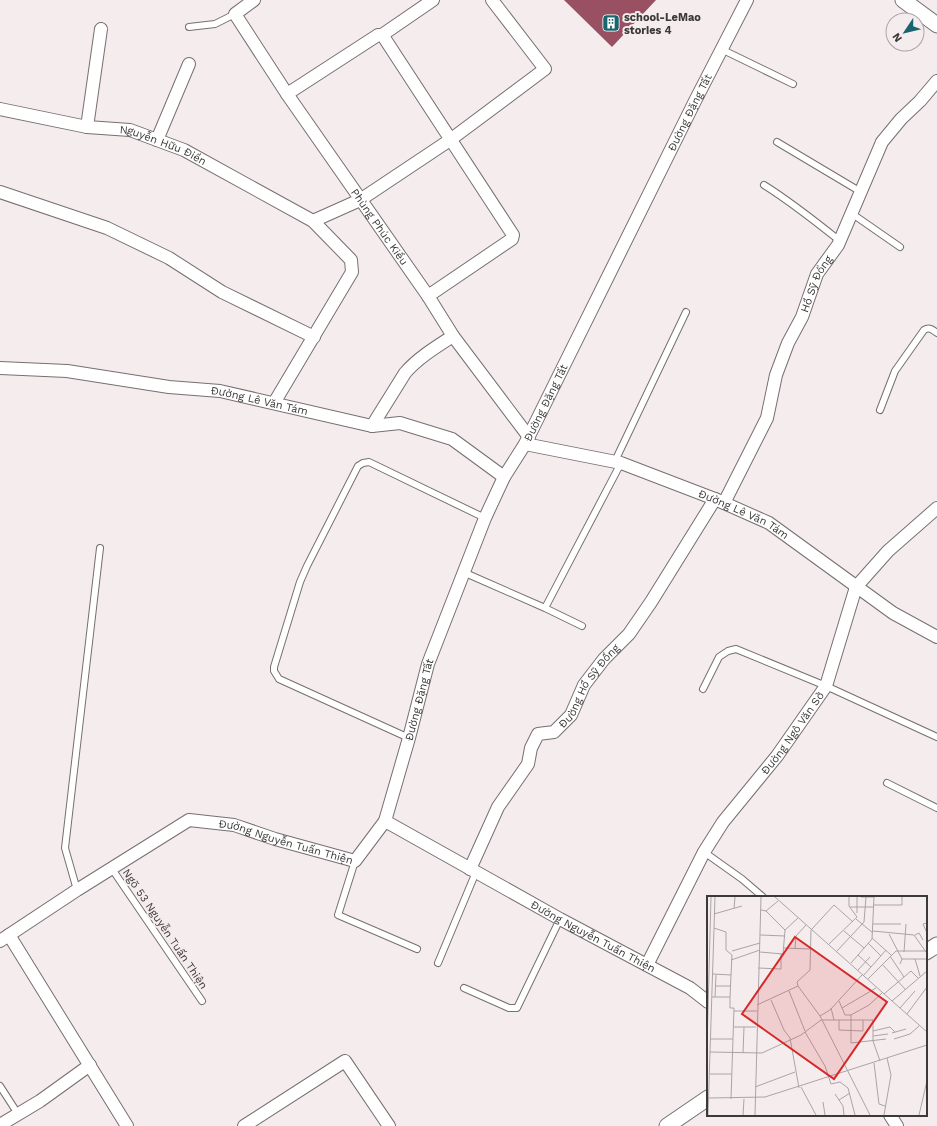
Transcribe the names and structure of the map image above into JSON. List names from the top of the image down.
{
  "streets": {
    "street": [
      "Đường Đặng Tất",
      "Nguyễn Hữu Điền",
      "Phùng Phúc Kiều",
      "Hồ Sỹ Đồng",
      "Đường Lê Văn Tám",
      "Đường Hồ Sỹ Đồng",
      "Đường Ngô Văn Sở",
      "Đường Nguyễn Tuấn Thiện"
    ],
    "lane": ["Ngõ 53 Nguyễn Tuấn Thiện"]
  },
  "crossings": [
    ["Đường Đặng Tất", "Phùng Phúc Kiều"],
    ["Đường Đặng Tất", "Đường Lê Văn Tám"],
    ["Đường Đặng Tất", "Đường Nguyễn Tuấn Thiện"],
    ["Nguyễn Hữu Điền", "Đường Lê Văn Tám"],
    ["Phùng Phúc Kiều", "Đường Lê Văn Tám"],
    ["Hồ Sỹ Đồng", "Đường Lê Văn Tám"],
    ["Hồ Sỹ Đồng", "Đường Hồ Sỹ Đồng"],
    ["Đường Lê Văn Tám", "Đường Hồ Sỹ Đồng"],
    ["Đường Lê Văn Tám", "Đường Ngô Văn Sở"],
    ["Đường Hồ Sỹ Đồng", "Đường Nguyễn Tuấn Thiện"],
    ["Đường Ngô Văn Sở", "Đường Nguyễn Tuấn Thiện"],
    ["Đường Nguyễn Tuấn Thiện", "Ngõ 53 Nguyễn Tuấn Thiện"]
  ],
  "places": {
    "building": ["school-LeMao stories 4"]
  },
  "north": "bottom left"
}
